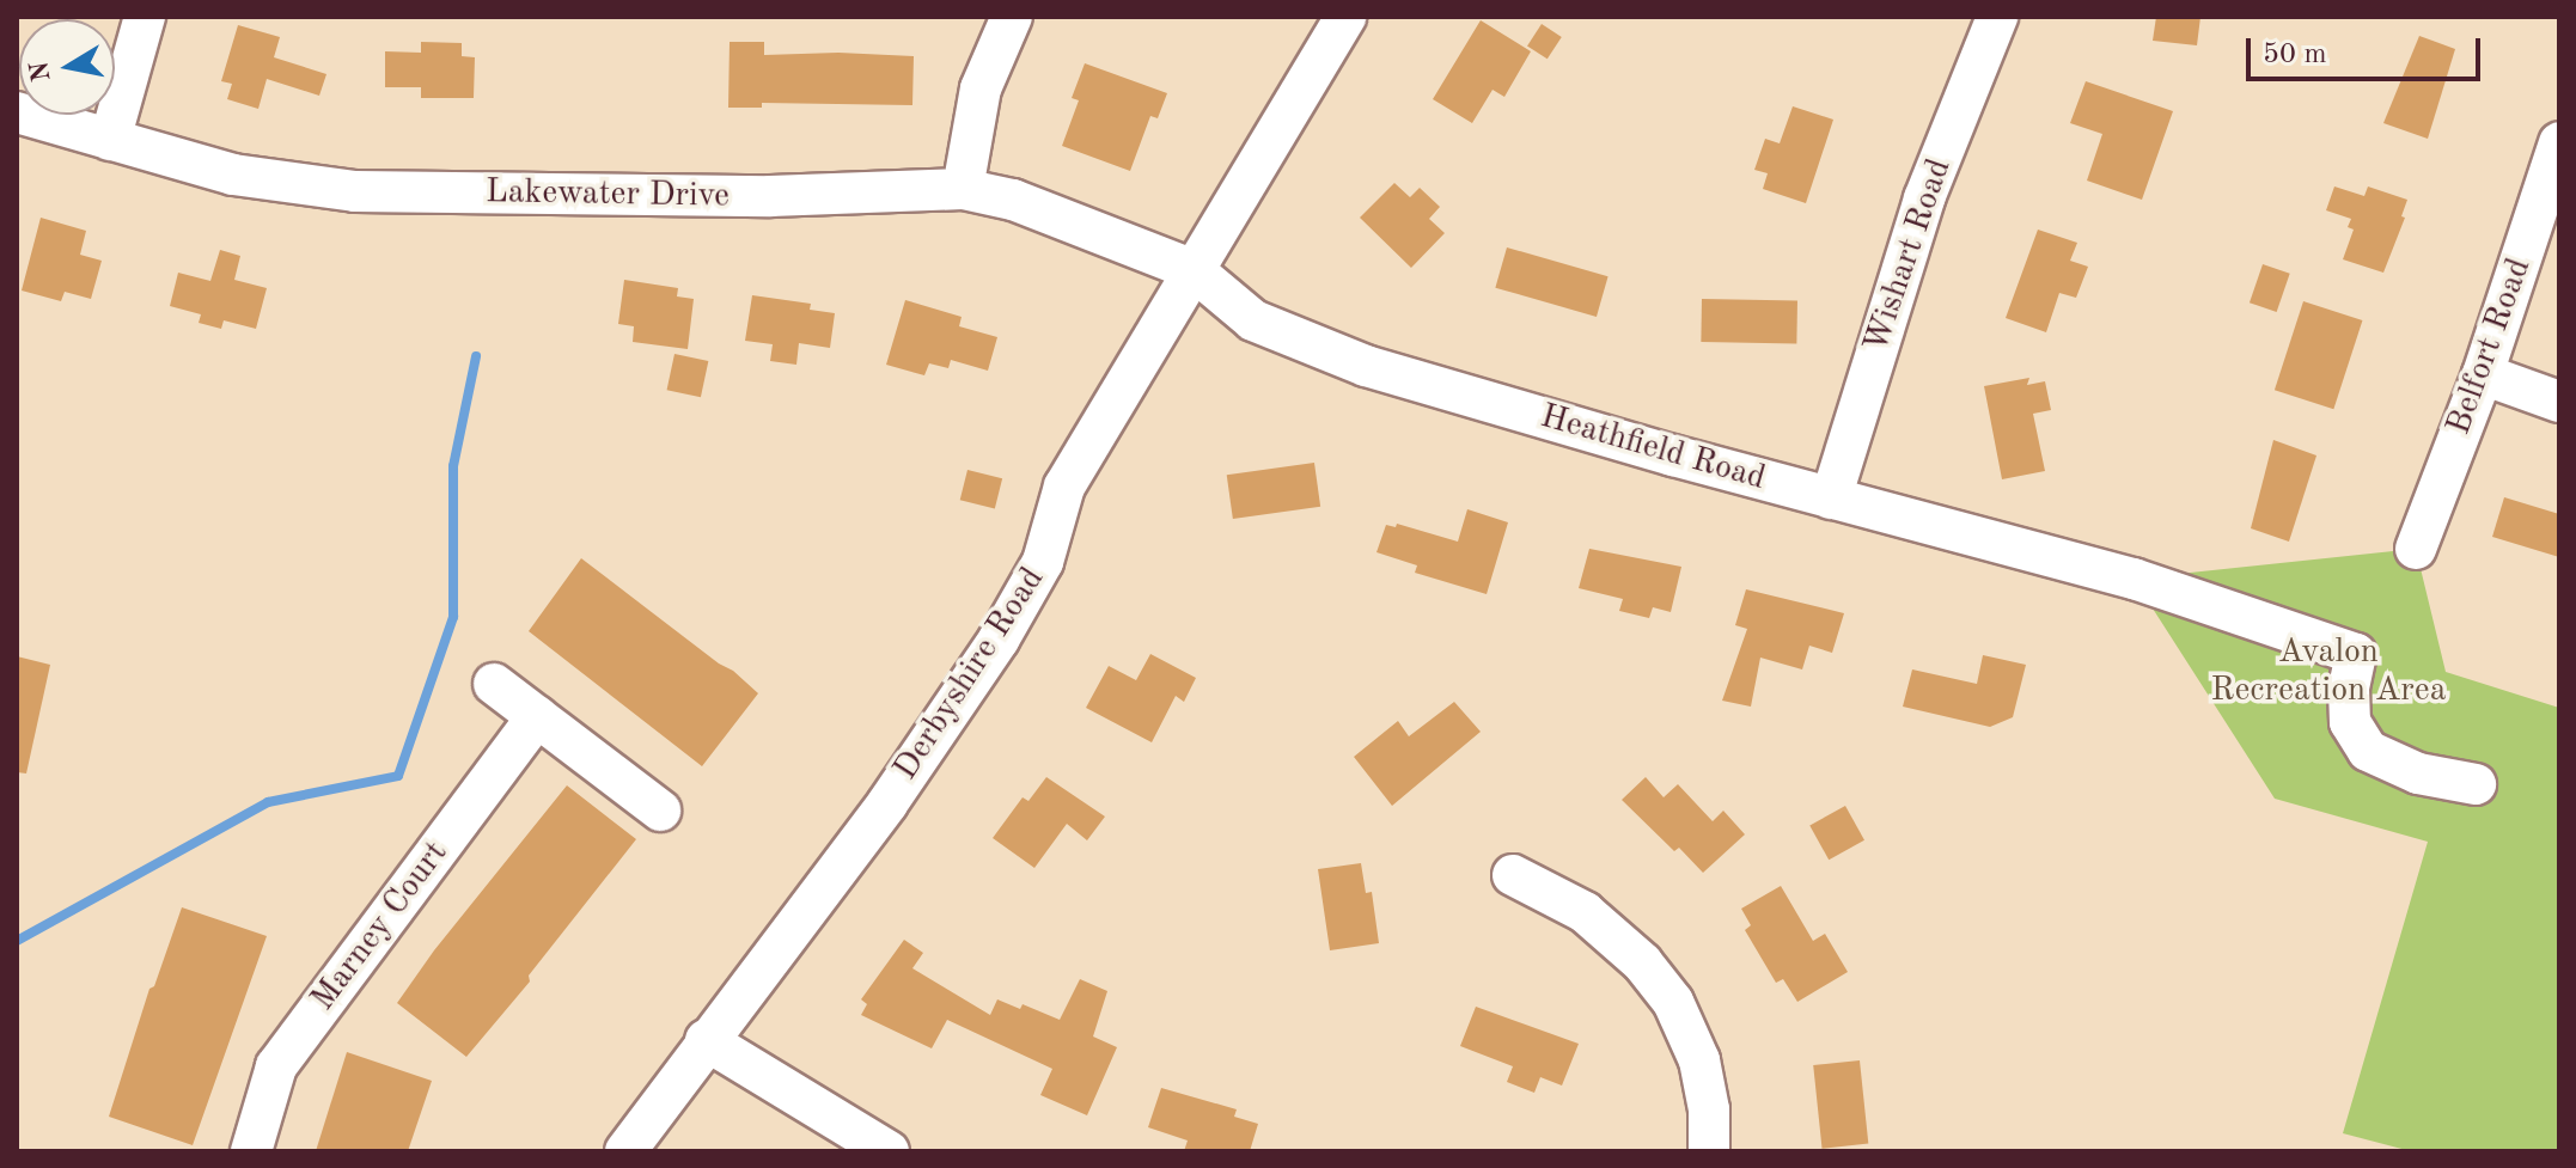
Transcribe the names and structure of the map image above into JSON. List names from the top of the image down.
{
  "streets": {
    "street": [
      "Lakewater Drive",
      "Wishart Road",
      "Belfort Road",
      "Heathfield Road",
      "Derbyshire Road",
      "Marney Court"
    ]
  },
  "crossings": [
    ["Lakewater Drive", "Heathfield Road"],
    ["Lakewater Drive", "Derbyshire Road"],
    ["Wishart Road", "Heathfield Road"],
    ["Heathfield Road", "Derbyshire Road"]
  ],
  "parks": ["Avalon Recreation Area"],
  "scale_bar": "50 m",
  "north": "left"
}
